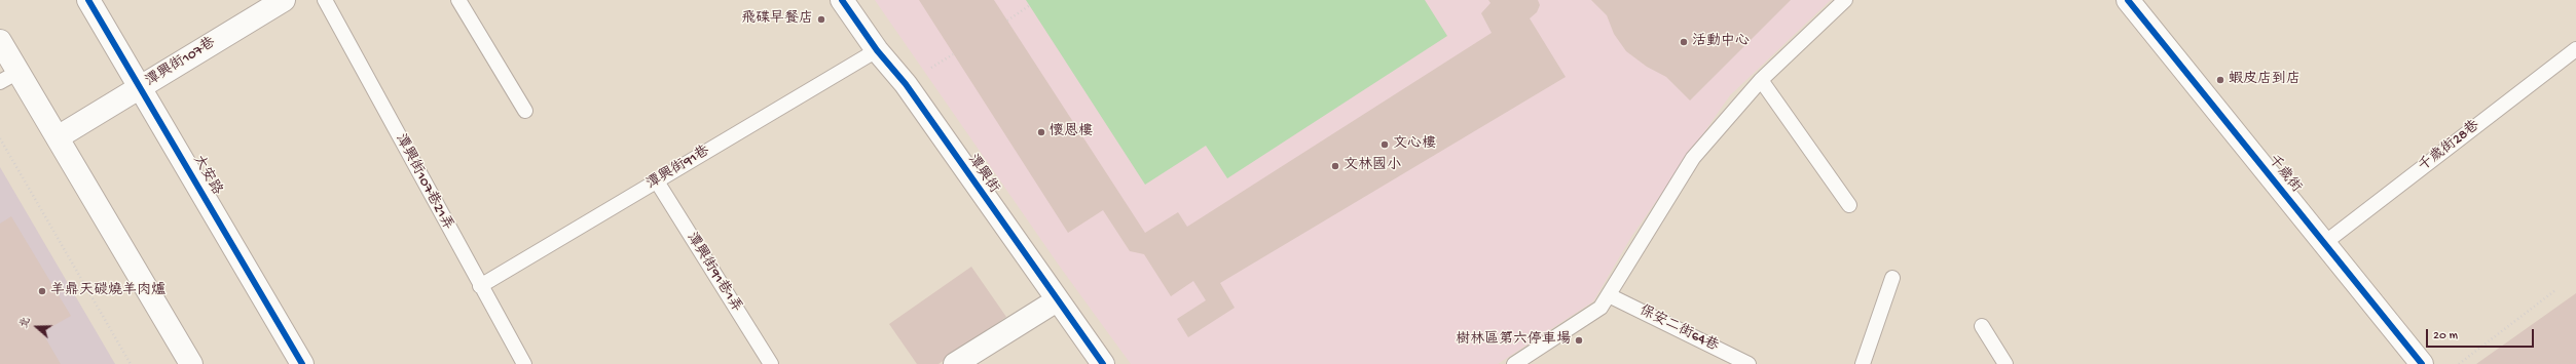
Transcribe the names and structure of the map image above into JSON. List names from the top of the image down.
{
  "streets": {
    "street": [
      "潭興街107巷",
      "潭興街",
      "千歲街",
      "大安路"
    ],
    "lane": [
      "千歲街28巷",
      "潭興街91巷",
      "潭興街107巷21弄",
      "潭興街91巷1弄",
      "保安二街64巷"
    ]
  },
  "crossings": [
    ["潭興街107巷", "大安路"],
    ["千歲街28巷", "千歲街"],
    ["潭興街91巷", "潭興街"],
    ["潭興街91巷", "潭興街107巷21弄"],
    ["潭興街91巷", "潭興街91巷1弄"]
  ],
  "places": [
    "飛碟早餐店",
    "活動中心",
    "蝦皮店到店",
    "懷恩樓",
    "文心樓",
    "文林國小",
    "羊鼎天碳燒羊肉爐",
    "樹林區第六停車場"
  ],
  "scale_bar": "20 m",
  "north": "left"
}
